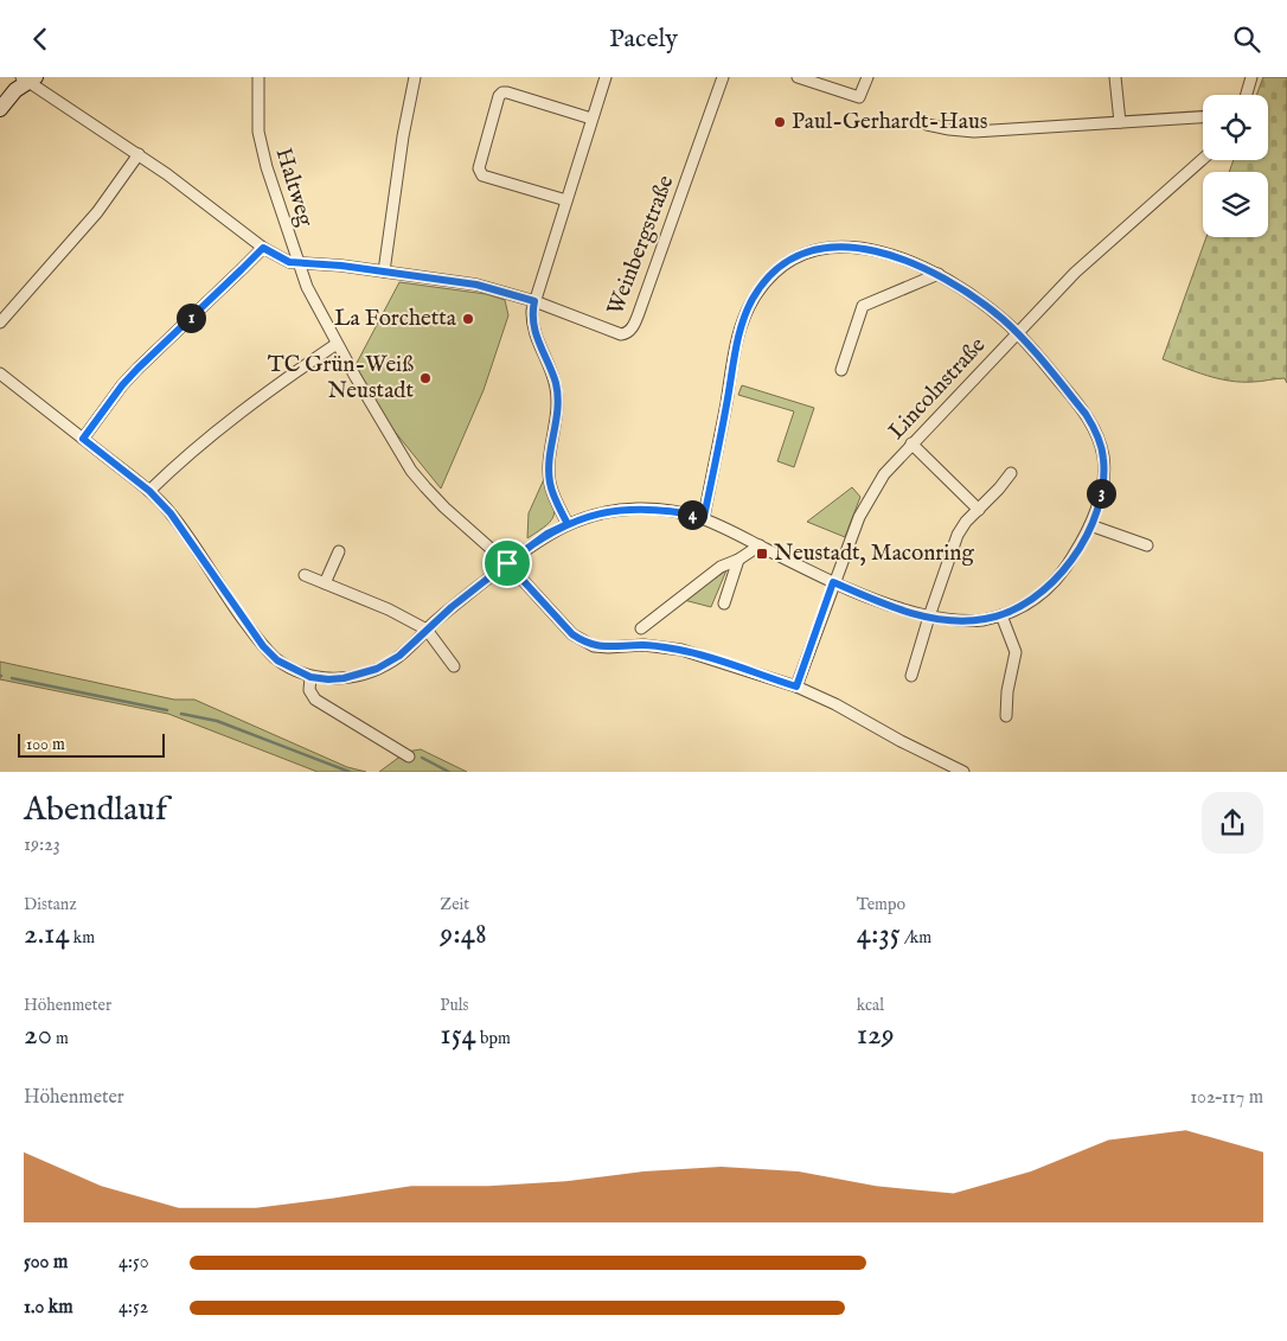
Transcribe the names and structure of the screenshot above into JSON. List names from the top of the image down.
{
  "streets": {
    "street": ["Haltweg", "Weinbergstraße", "Lincolnstraße"]
  },
  "crossings": [
    ["Haltweg", "Weinbergstraße"]
  ],
  "places": {
    "other": ["Paul-Gerhardt-Haus", "La Forchetta", "TC Grün-Weiß Neustadt"],
    "transit": ["Neustadt, Maconring"]
  },
  "scale_bar": "100 m",
  "page": {
    "header": "Pacely",
    "pins": ["1", "3", "4"],
    "scale": "100 m",
    "heading": ["Abendlauf", "19:23"],
    "stats": [
      ["Distanz", "2.14 km"],
      ["Zeit", "9:48"],
      ["Tempo", "4:35 /km"],
      ["Höhenmeter", "20 m"],
      ["Puls", "154 bpm"],
      ["kcal", "129"]
    ],
    "chart": ["Höhenmeter", "102–117 m"],
    "list": [
      {
        "name": "500 m",
        "note": "4:50"
      },
      {
        "name": "1.0 km",
        "note": "4:52"
      }
    ]
  }
}
